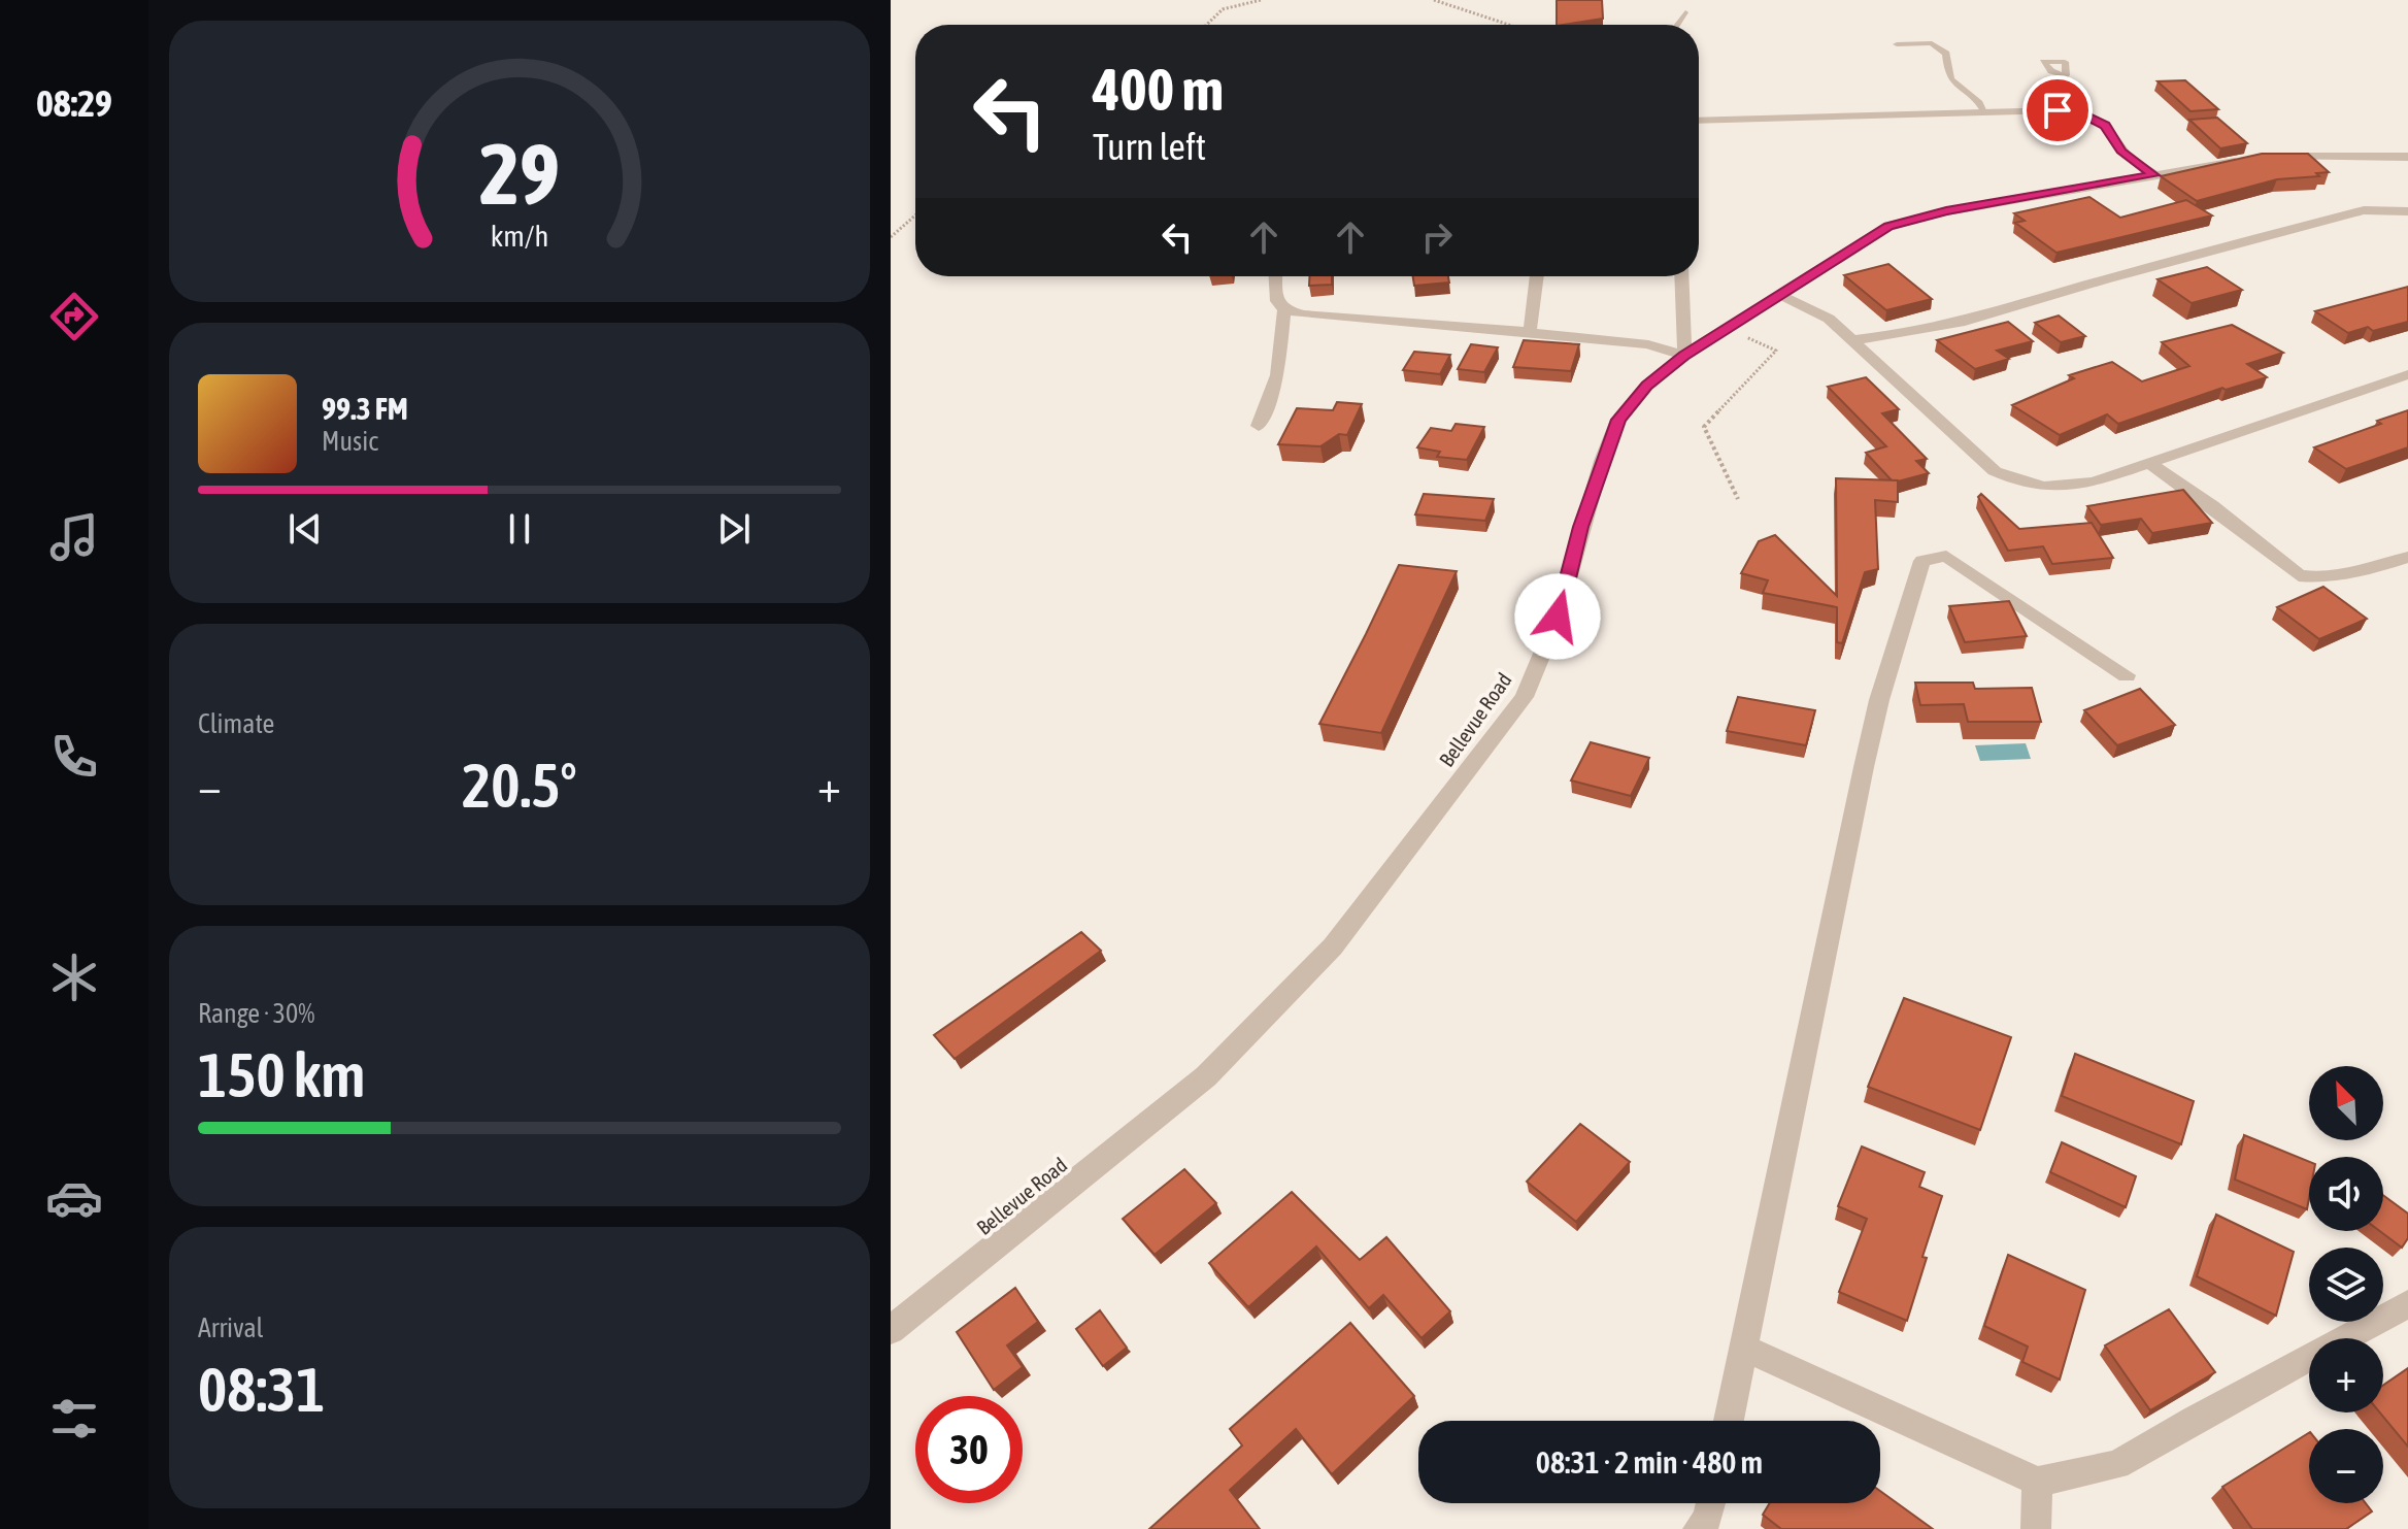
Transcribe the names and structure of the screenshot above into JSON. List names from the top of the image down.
{
  "streets": {
    "street": ["Bellevue Road"]
  },
  "north": "top left",
  "page": {
    "tabs": "08:29",
    "turn": ["400 m", "Turn left"],
    "song": ["99.3 FM", "Music"],
    "tile": [
      "Climate",
      ["Range · 30%", "150 km"],
      ["Arrival", "08:31"]
    ],
    "heat": ["−", "20.5°", "+"],
    "map_buttons": ["+", "−"],
    "limit": "30",
    "trip": "08:31 · 2 min · 480 m",
    "gauge": ["29", "km/h"]
  }
}
